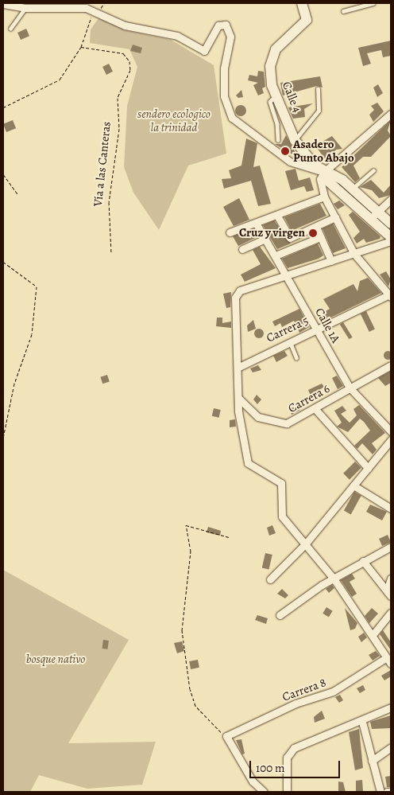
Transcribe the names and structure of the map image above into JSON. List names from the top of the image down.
{
  "streets": {
    "street": [
      "Calle 4",
      "Calle 1A",
      "Carrera 5",
      "Carrera 6",
      "Carrera 8"
    ],
    "path": ["Vía a las Canteras"]
  },
  "crossings": [
    ["Calle 1A", "Carrera 5"],
    ["Calle 1A", "Carrera 6"]
  ],
  "parks": ["sendero ecologico la trinidad", "bosque nativo"],
  "places": ["Asadero Punto Abajo", "Cruz y virgen"],
  "scale_bar": "100 m"
}
